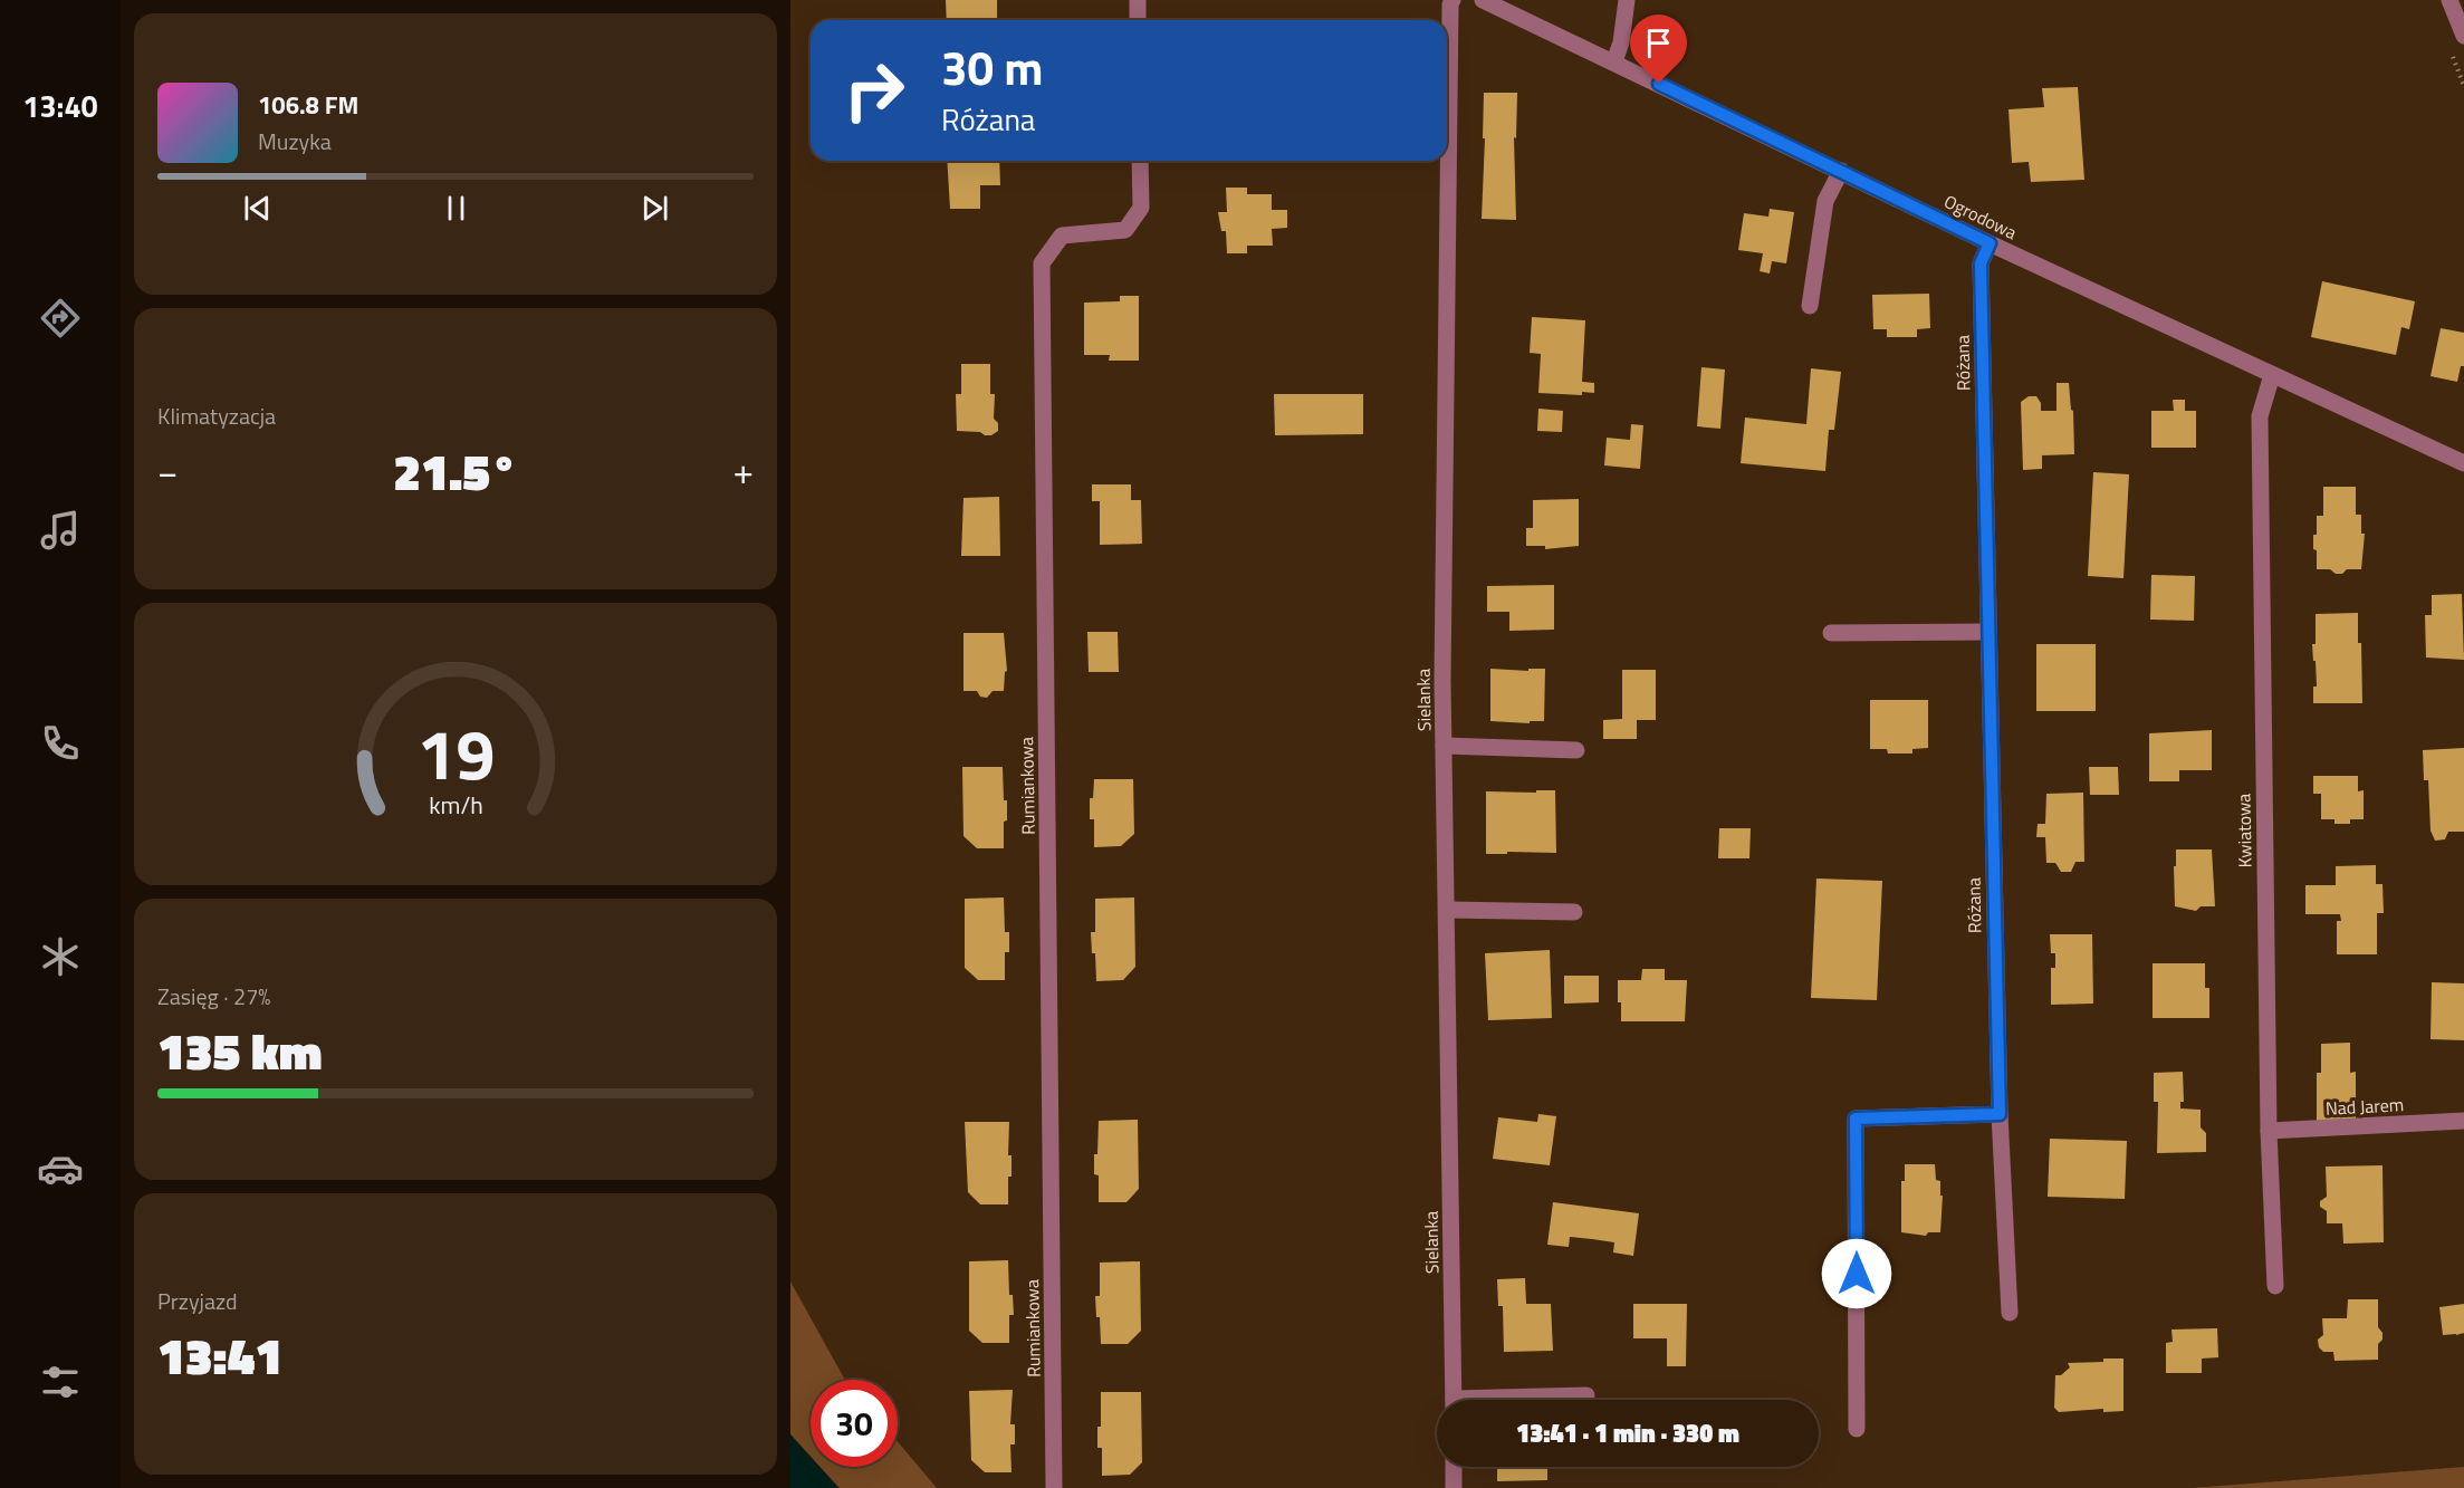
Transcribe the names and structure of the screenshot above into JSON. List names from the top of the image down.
{
  "streets": {
    "street": [
      "Ogrodowa",
      "Różana",
      "Sielanka",
      "Rumiankowa",
      "Kwiatowa",
      "Nad Jarem"
    ]
  },
  "crossings": [
    ["Ogrodowa", "Różana"],
    ["Ogrodowa", "Kwiatowa"],
    ["Kwiatowa", "Nad Jarem"]
  ],
  "page": {
    "tabs": "13:40",
    "turn": ["30 m", "Różana"],
    "song": ["106.8 FM", "Muzyka"],
    "tile": [
      "Klimatyzacja",
      ["Zasięg · 27%", "135 km"],
      ["Przyjazd", "13:41"]
    ],
    "heat": ["−", "21.5°", "+"],
    "limit": "30",
    "trip": "13:41 · 1 min · 330 m",
    "gauge": ["19", "km/h"]
  }
}
